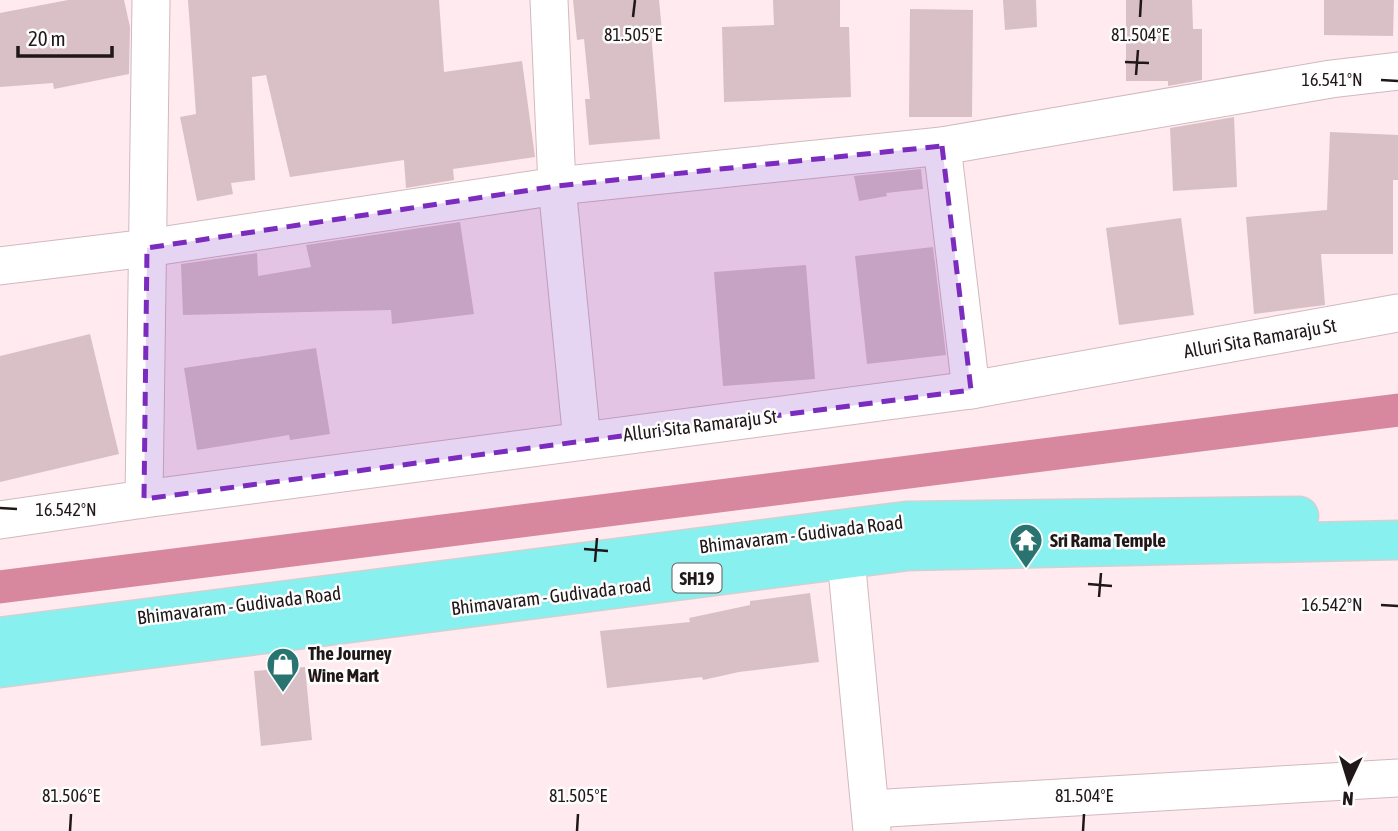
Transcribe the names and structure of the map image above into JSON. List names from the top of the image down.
{
  "streets": {
    "main road": ["Bhimavaram - Gudivada Road", "SH19", "Bhimavaram - Gudivada road"],
    "street": ["Alluri Sita Ramaraju St"]
  },
  "crossings": [
    ["Bhimavaram - Gudivada Road", "Bhimavaram - Gudivada road"]
  ],
  "places": {
    "temple": ["Sri Rama Temple"],
    "shop": ["The Journey Wine Mart"]
  },
  "scale_bar": "20 m",
  "north": "bottom",
  "coordinates": [
    "81.505°E",
    "81.504°E",
    "16.541°N",
    "16.542°N",
    "81.506°E"
  ]
}
